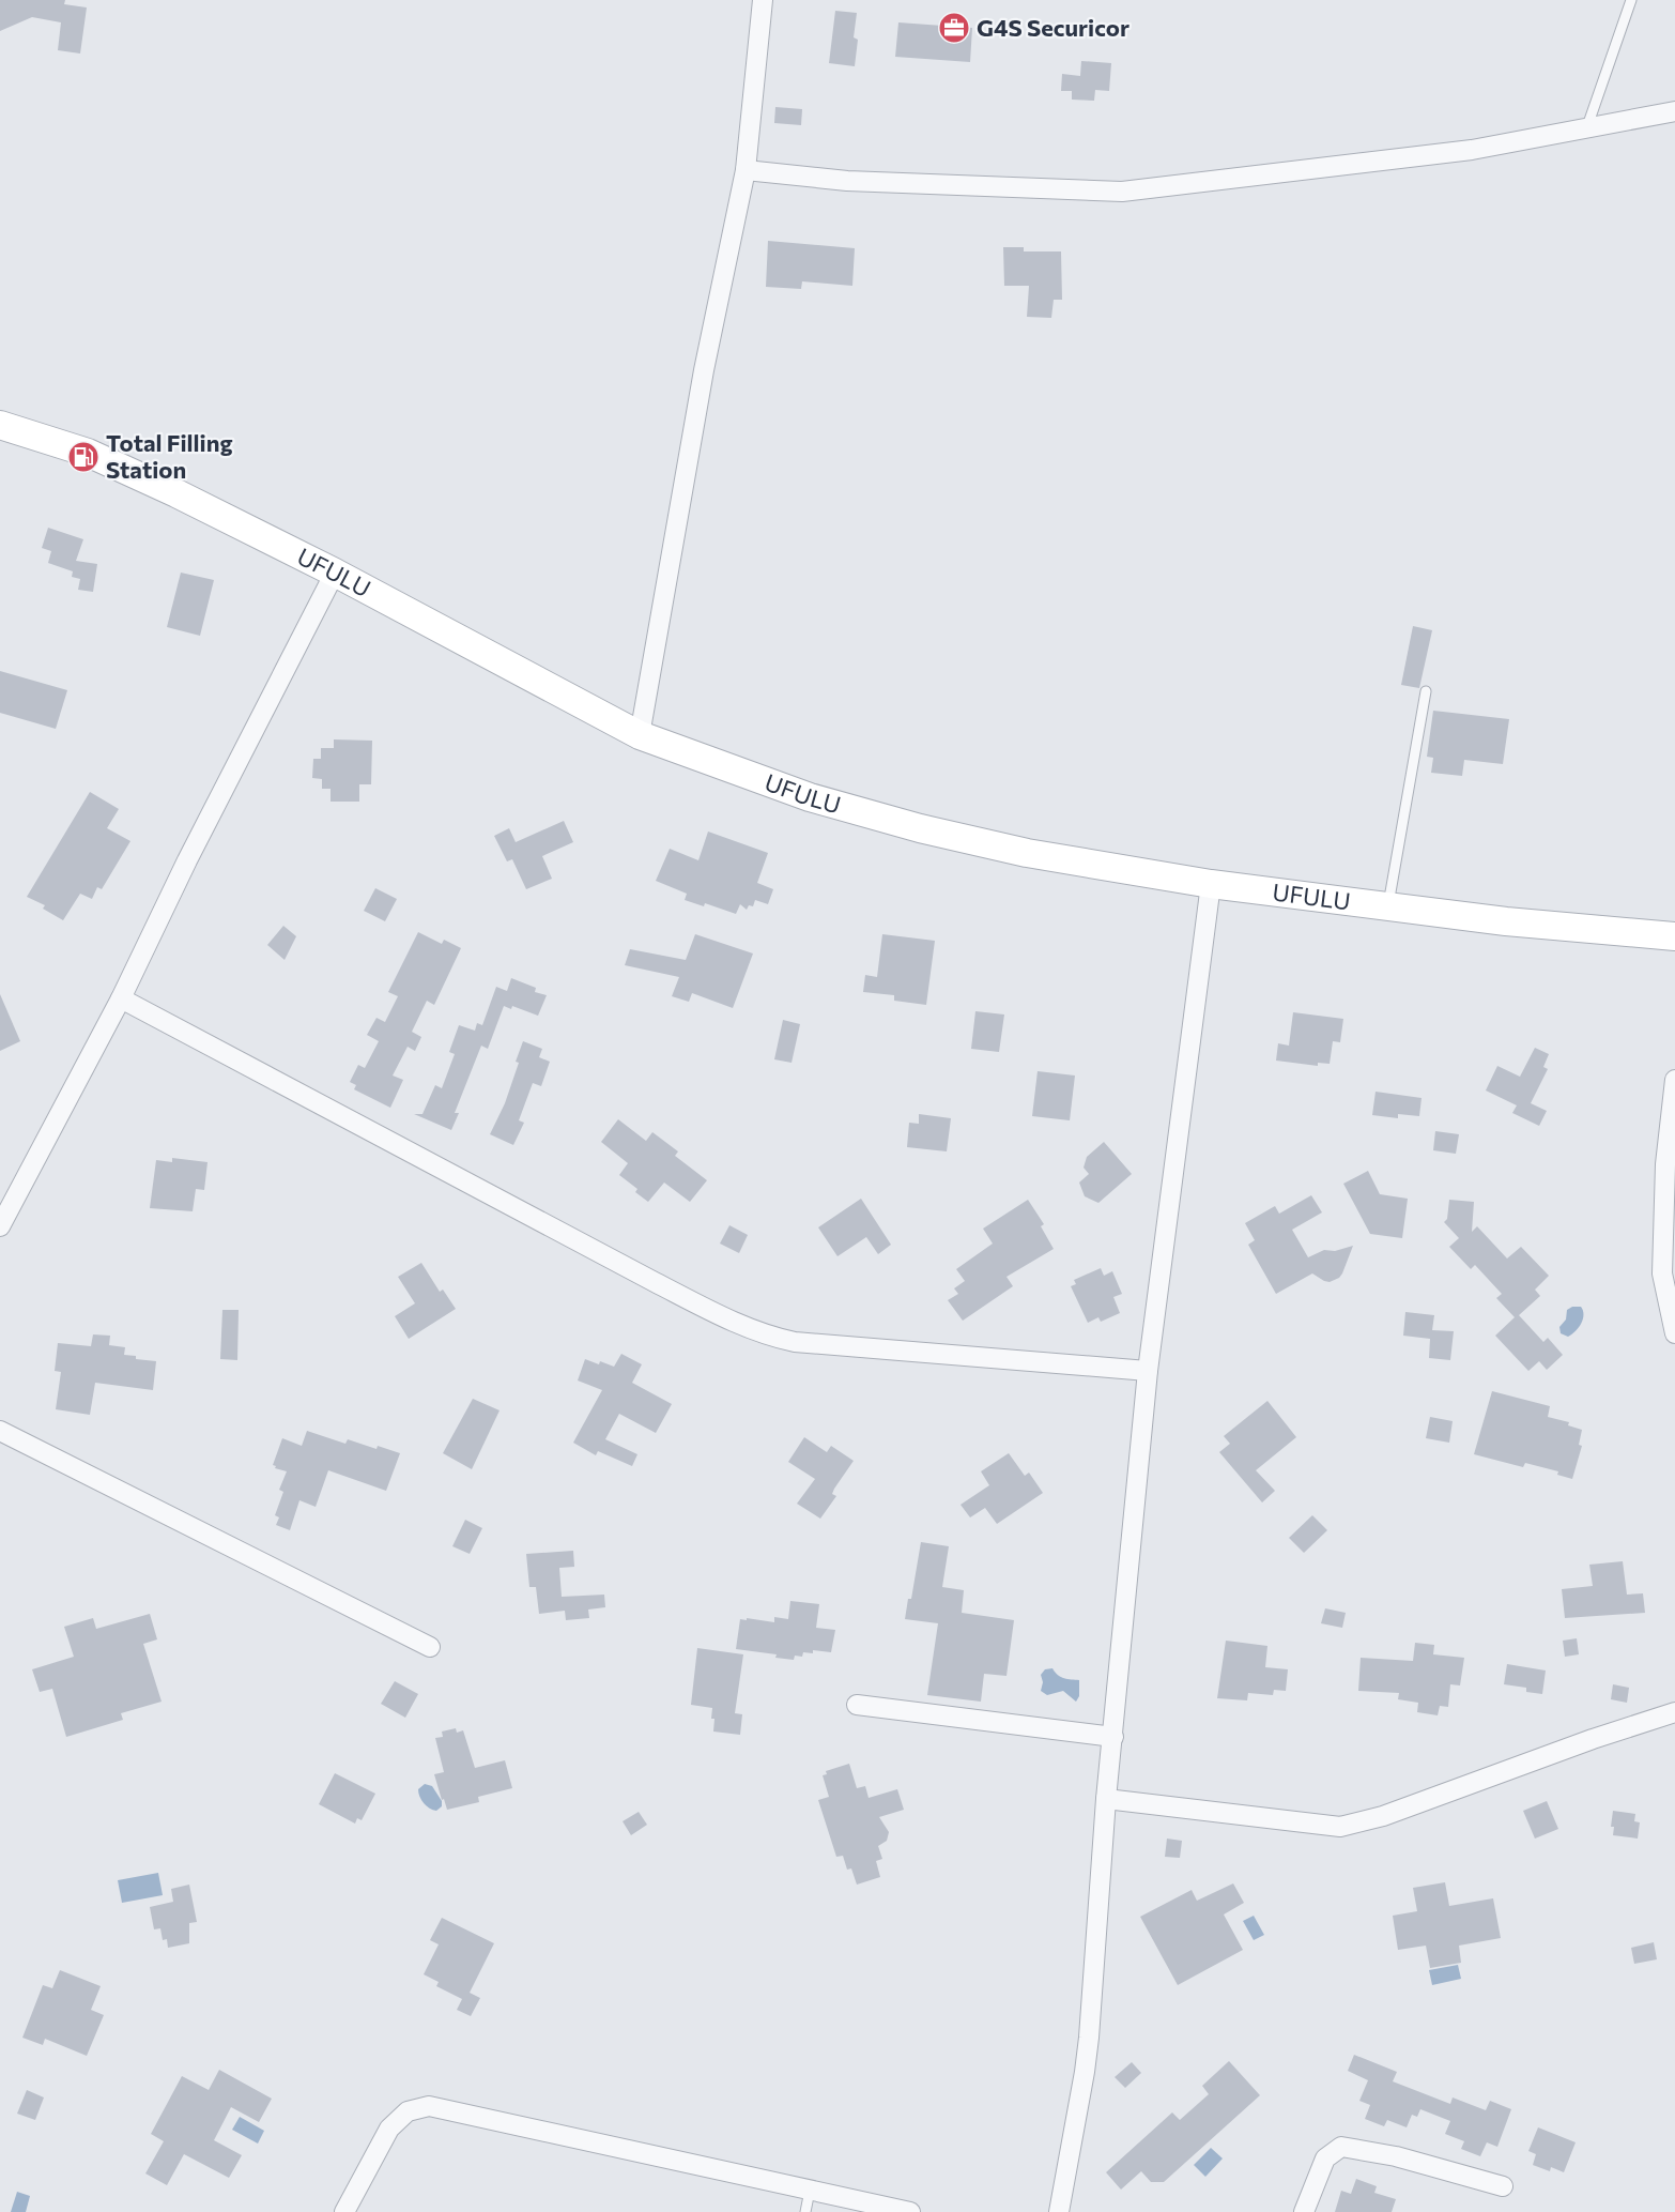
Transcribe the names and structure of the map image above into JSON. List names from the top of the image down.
{
  "streets": {
    "street": ["UFULU"]
  },
  "places": {
    "office": ["G4S Securicor"],
    "fuel station": ["Total Filling Station"]
  }
}
